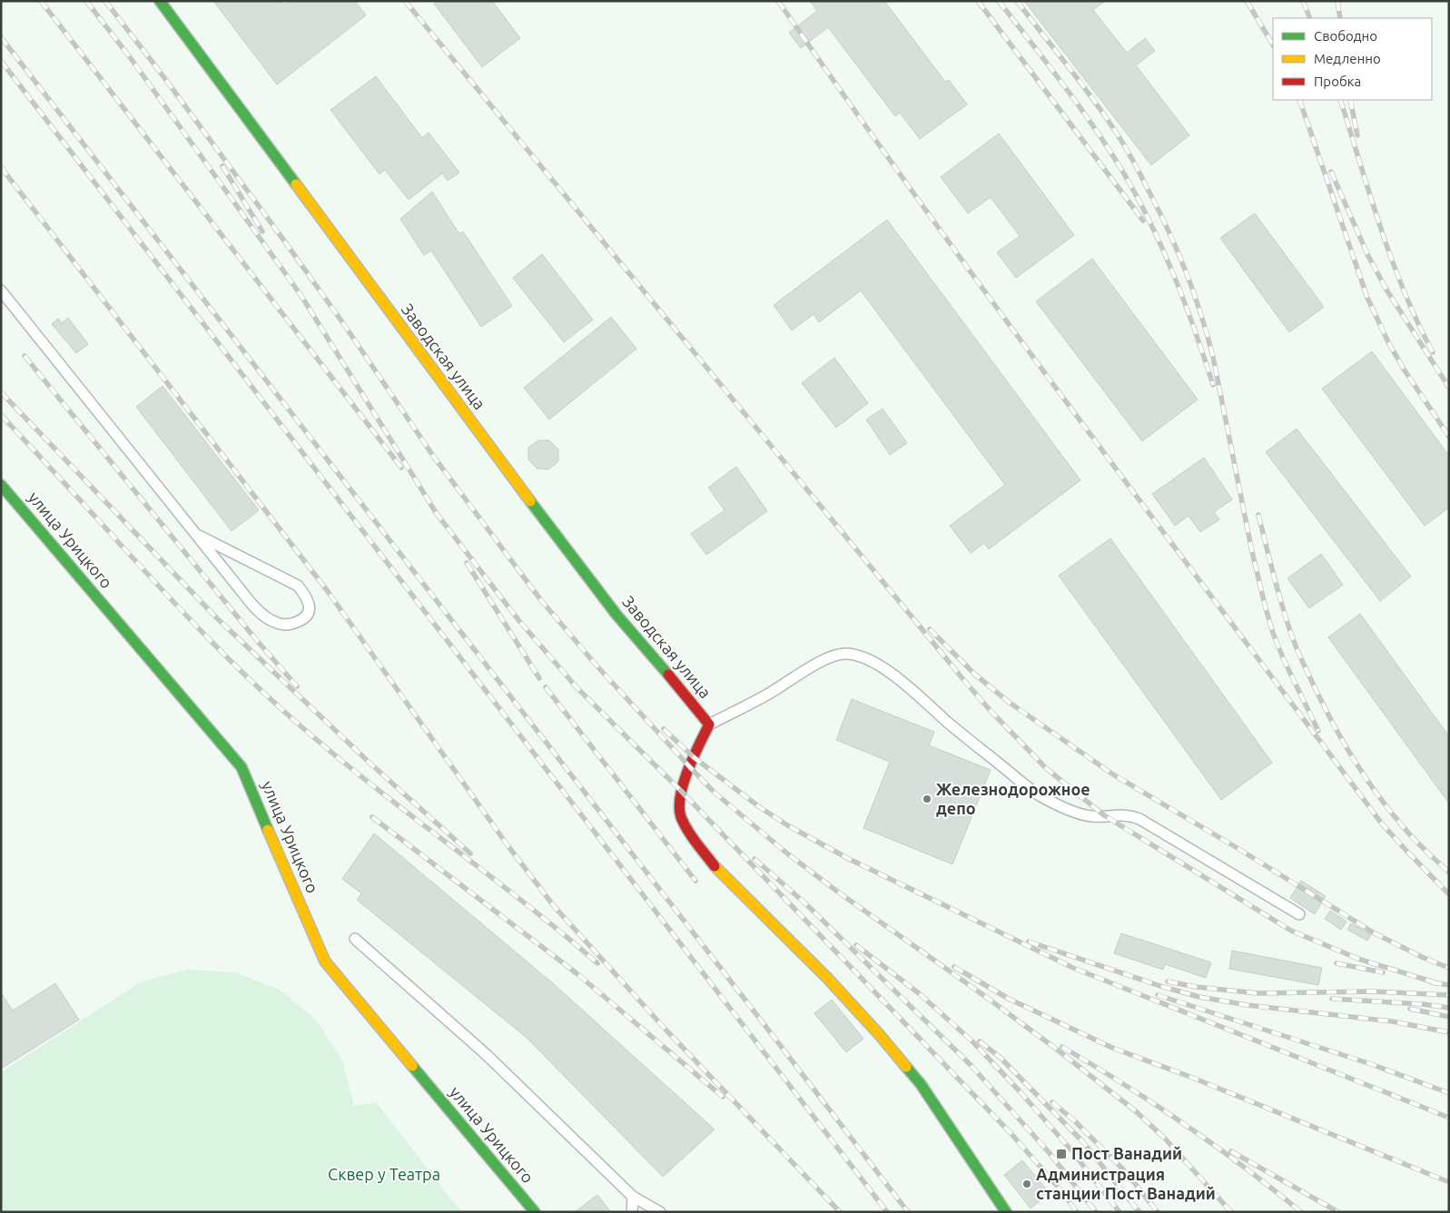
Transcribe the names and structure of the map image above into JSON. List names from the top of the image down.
{
  "streets": {
    "street": ["Заводская улица", "улица Урицкого"]
  },
  "parks": ["Сквер у Театра"],
  "places": {
    "other": ["Железнодорожное депо", "Администрация станции Пост Ванадий"],
    "transit": ["Пост Ванадий"]
  },
  "legend": ["Свободно", "Медленно", "Пробка"]
}
